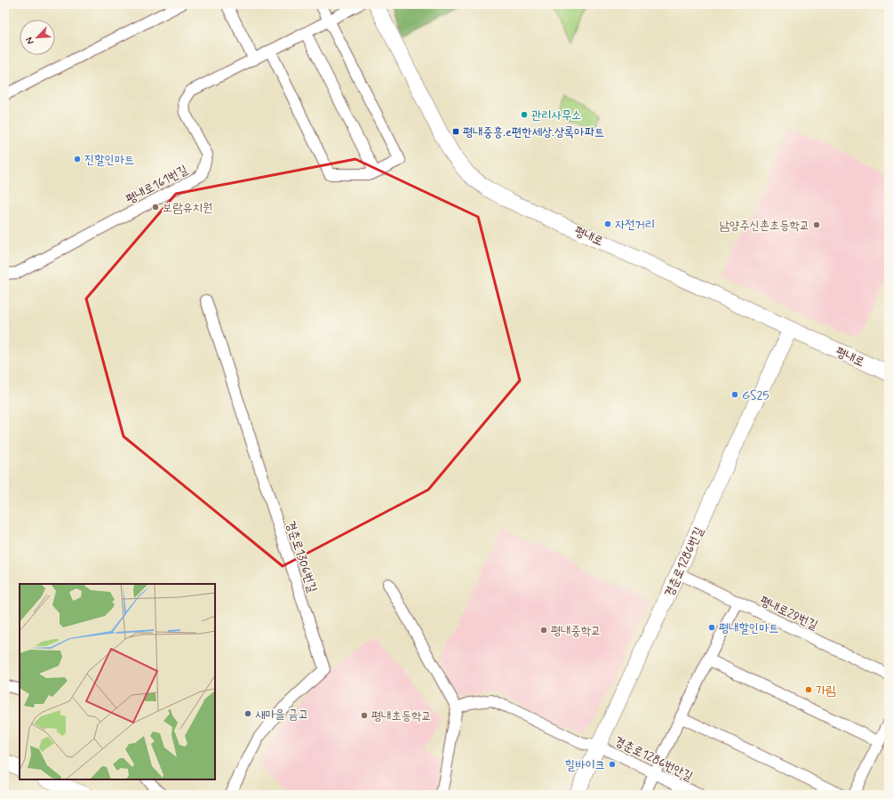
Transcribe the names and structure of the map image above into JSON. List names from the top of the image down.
{
  "streets": {
    "street": [
      "평내로161번길",
      "평내로",
      "경춘로1306번길",
      "경춘로1286번길",
      "평내로29번길",
      "경춘로1286번안길"
    ]
  },
  "crossings": [
    ["평내로", "경춘로1286번길"],
    ["경춘로1286번길", "평내로29번길"],
    ["경춘로1286번길", "경춘로1286번안길"]
  ],
  "places": {
    "other": [
      "관리사무소",
      "진할인마트",
      "보람유치원",
      "자전거리",
      "남양주신촌초등학교",
      "GS25",
      "평내할인마트",
      "평내중학교",
      "가림",
      "새마을 금고",
      "평내초등학교",
      "힐바이크"
    ],
    "transit": ["평내중흥.e편한세상.상록아파트"]
  },
  "north": "bottom left"
}
